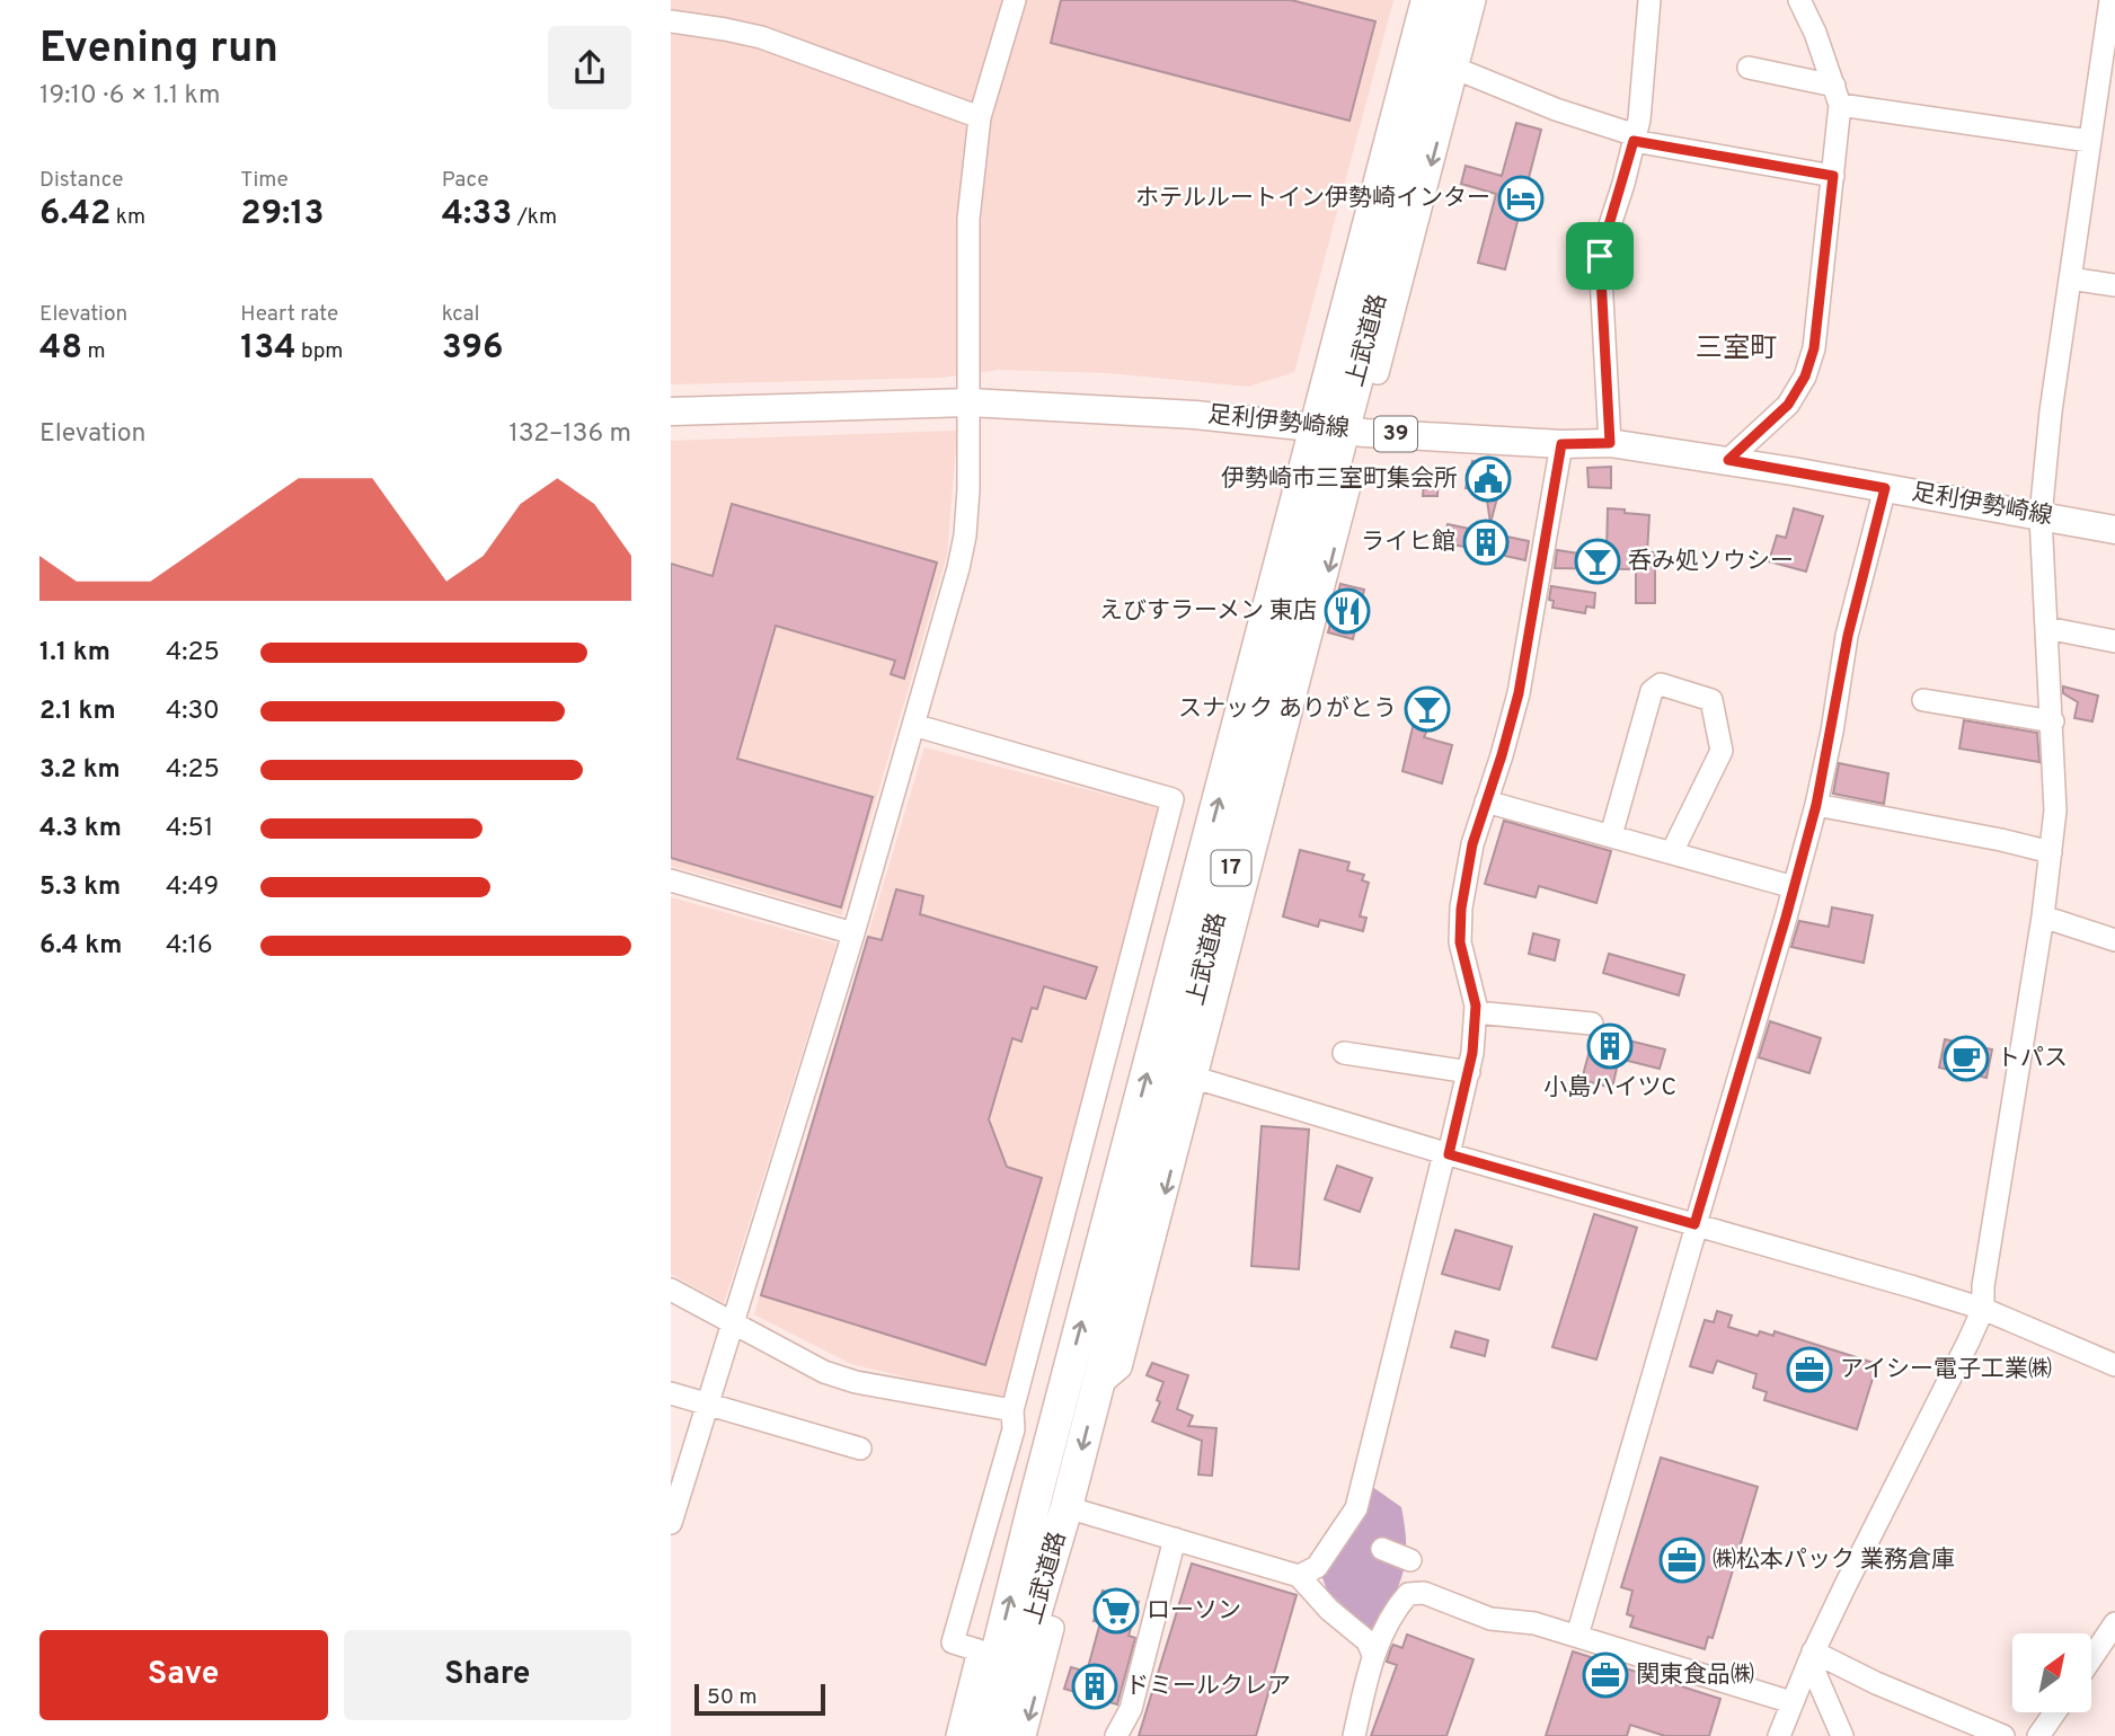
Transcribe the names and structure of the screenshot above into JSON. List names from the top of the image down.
{
  "streets": {
    "highway": ["上武道路", "17"],
    "main road": ["足利伊勢崎線", "39"]
  },
  "crossings": [
    ["上武道路", "足利伊勢崎線"]
  ],
  "districts": ["三室町"],
  "places": {
    "hotel": ["ホテルルートイン伊勢崎インター"],
    "public building": ["伊勢崎市三室町集会所"],
    "building": ["ライヒ館", "小島ハイツC", "ドミールクレア"],
    "bar": ["呑み処ソウシー", "スナック ありがとう"],
    "restaurant": ["えびすラーメン 東店"],
    "cafe": ["トパス"],
    "office": ["アイシー電子工業㈱", "㈱松本パック 業務倉庫", "関東食品㈱"],
    "supermarket": ["ローソン"]
  },
  "scale_bar": "50 m",
  "north": "top right",
  "page": {
    "heading": ["Evening run", "19:10 · 6 × 1.1 km"],
    "stats": [
      ["Distance", "6.42 km"],
      ["Time", "29:13"],
      ["Pace", "4:33 /km"],
      ["Elevation", "48 m"],
      ["Heart rate", "134 bpm"],
      ["kcal", "396"]
    ],
    "chart": ["Elevation", "132–136 m"],
    "list": [
      {
        "name": "1.1 km",
        "note": "4:25"
      },
      {
        "name": "2.1 km",
        "note": "4:30"
      },
      {
        "name": "3.2 km",
        "note": "4:25"
      },
      {
        "name": "4.3 km",
        "note": "4:51"
      },
      {
        "name": "5.3 km",
        "note": "4:49"
      },
      {
        "name": "6.4 km",
        "note": "4:16"
      }
    ],
    "buttons": ["Save", "Share"],
    "scale": "50 m"
  }
}
